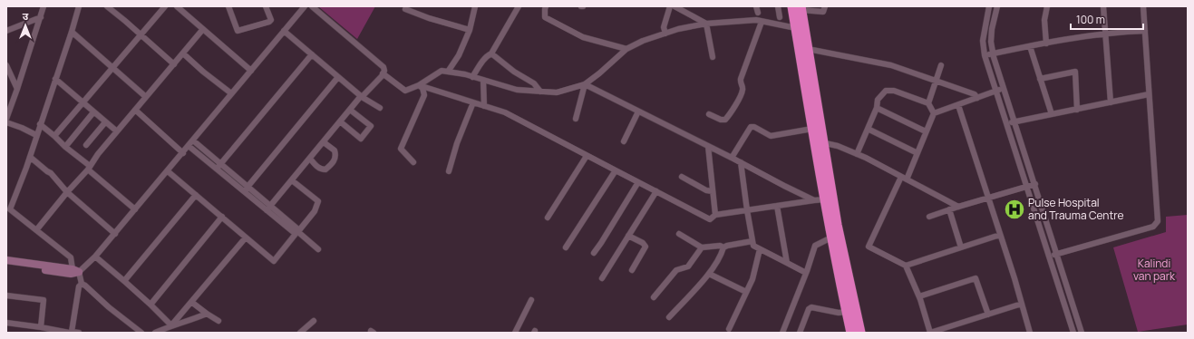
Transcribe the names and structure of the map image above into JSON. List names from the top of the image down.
{
  "parks": ["Kalindi van park"],
  "places": {
    "hospital": ["Pulse Hospital and Trauma Centre"]
  },
  "scale_bar": "100 m",
  "north": "top"
}
